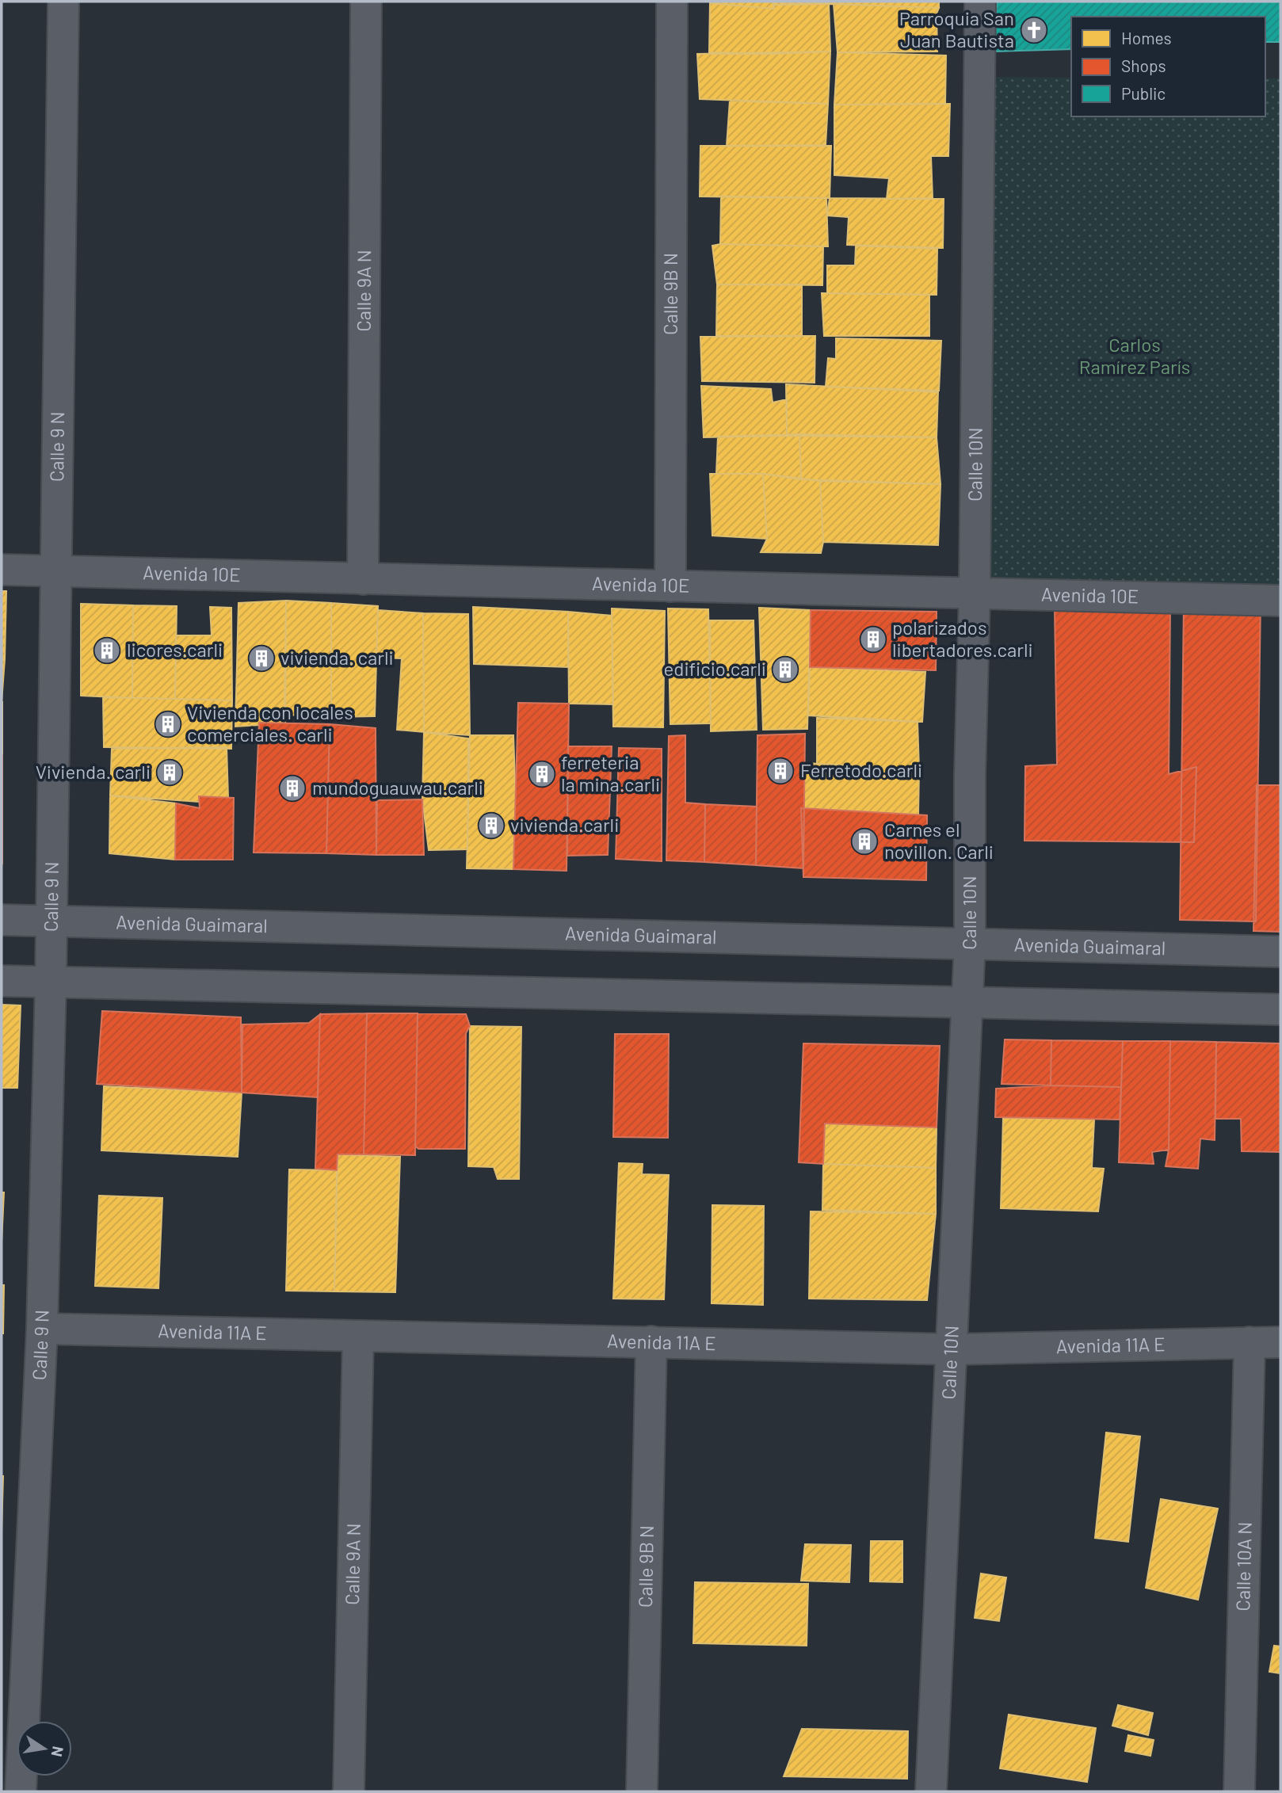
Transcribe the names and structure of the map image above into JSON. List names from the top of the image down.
{
  "streets": {
    "street": [
      "Calle 9A N",
      "Calle 9B N",
      "Calle 9 N",
      "Calle 10N",
      "Avenida 10E",
      "Avenida Guaimaral",
      "Avenida 11A E",
      "Calle 10A N"
    ]
  },
  "crossings": [
    ["Calle 9A N", "Avenida 10E"],
    ["Calle 9A N", "Avenida 11A E"],
    ["Calle 9B N", "Avenida 10E"],
    ["Calle 9B N", "Avenida 11A E"],
    ["Calle 9 N", "Avenida 10E"],
    ["Calle 9 N", "Avenida Guaimaral"],
    ["Calle 9 N", "Avenida 11A E"],
    ["Calle 10N", "Avenida 10E"],
    ["Calle 10N", "Avenida Guaimaral"],
    ["Calle 10N", "Avenida 11A E"],
    ["Avenida 11A E", "Calle 10A N"]
  ],
  "parks": ["Carlos Ramírez París"],
  "places": {
    "church": ["Parroquia San Juan Bautista"],
    "building": [
      "polarizados libertadores.carli",
      "licores.carli",
      "vivienda. carli",
      "edificio.carli",
      "Vivienda con locales comerciales. carli",
      "Ferretodo.carli",
      "Vivienda. carli",
      "ferreteria la mina.carli",
      "mundoguauwau.carli",
      "vivienda.carli",
      "Carnes el novillon. Carli"
    ]
  },
  "legend": ["Homes", "Shops", "Public"],
  "north": "right"
}
